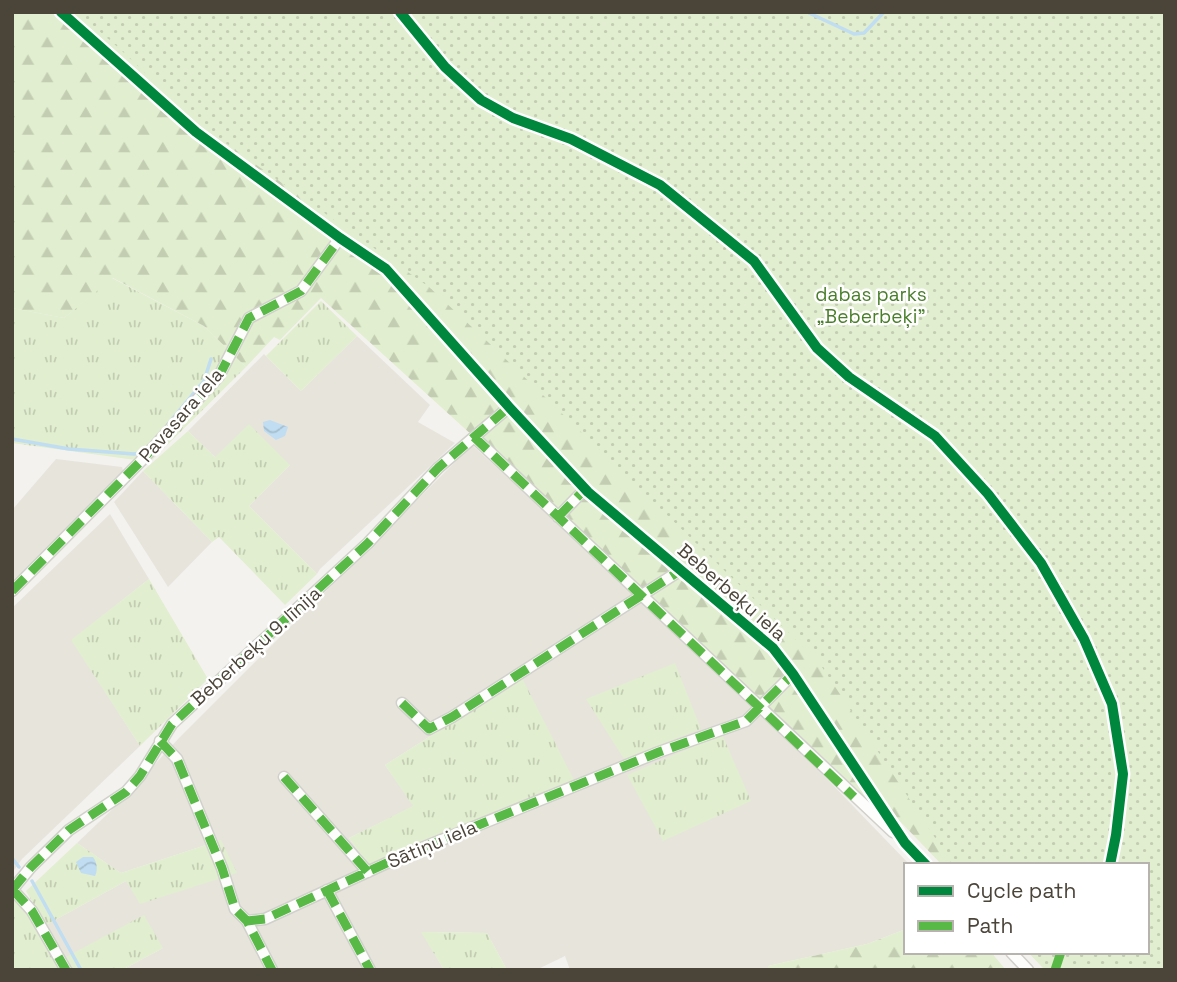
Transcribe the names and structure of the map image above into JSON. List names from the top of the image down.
{
  "streets": {
    "street": [
      "Pavasara iela",
      "Beberbeķu iela",
      "Beberbeķu 9. līnija",
      "Sātiņu iela"
    ]
  },
  "crossings": [
    ["Pavasara iela", "Beberbeķu iela"],
    ["Beberbeķu iela", "Beberbeķu 9. līnija"],
    ["Beberbeķu iela", "Sātiņu iela"]
  ],
  "parks": ["dabas parks „Beberbeķi”"],
  "legend": ["Cycle path", "Path"]
}
